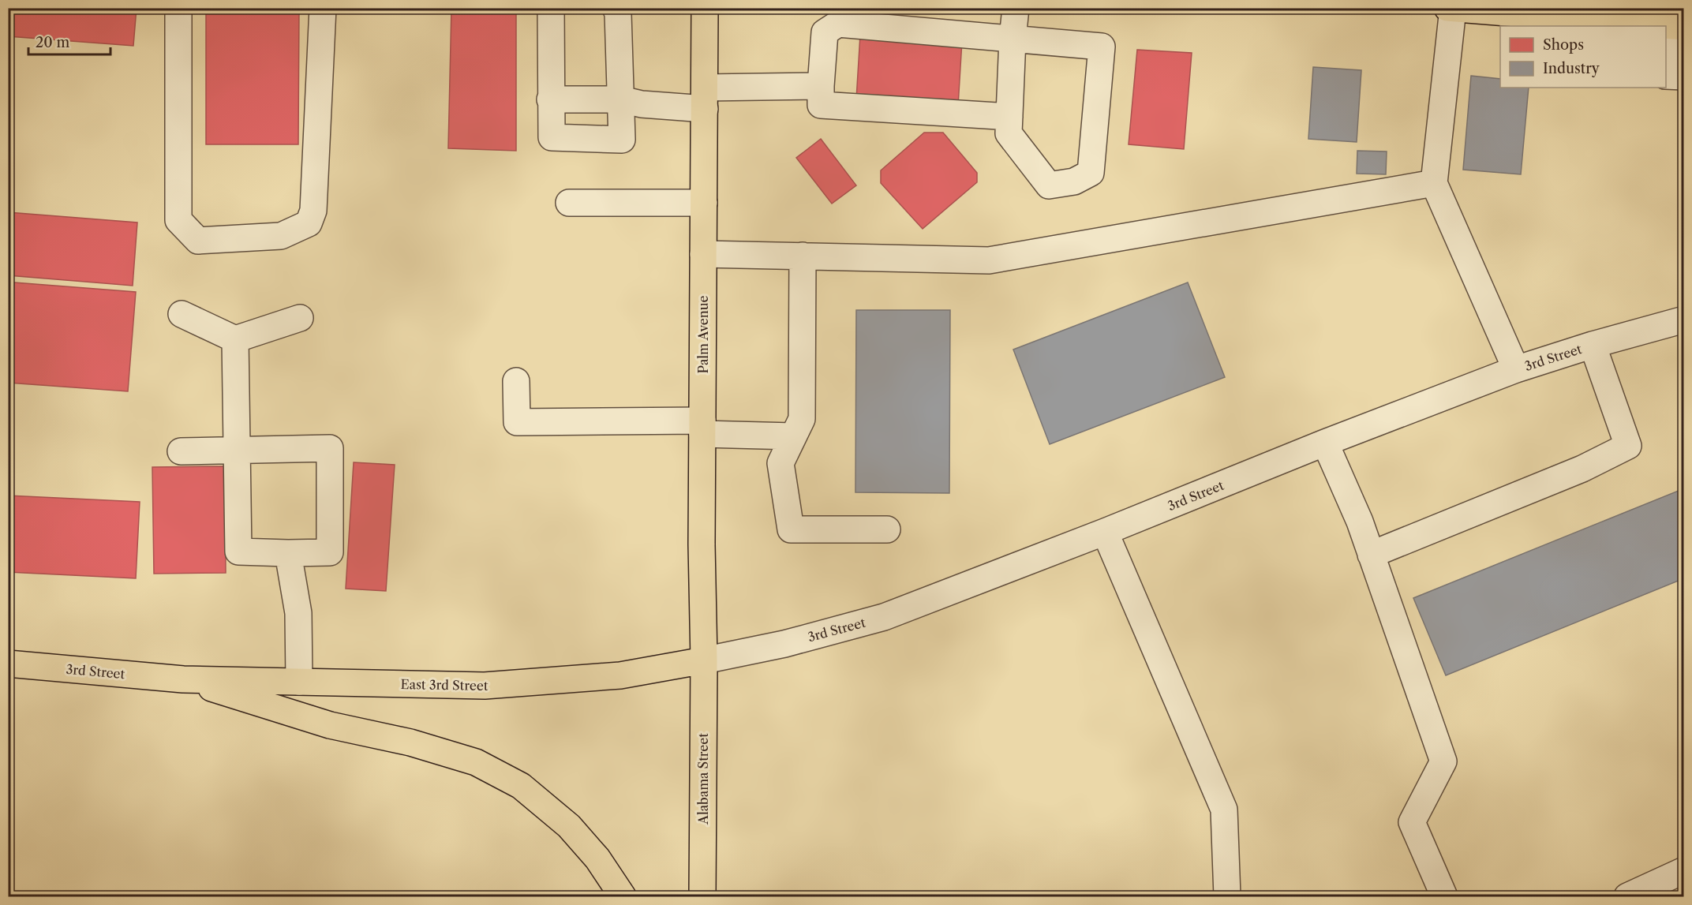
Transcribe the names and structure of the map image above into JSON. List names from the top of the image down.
{
  "streets": {
    "main road": [
      "Palm Avenue",
      "3rd Street",
      "East 3rd Street",
      "Alabama Street"
    ]
  },
  "crossings": [
    ["Palm Avenue", "3rd Street"],
    ["Palm Avenue", "East 3rd Street"],
    ["Palm Avenue", "Alabama Street"],
    ["3rd Street", "East 3rd Street"],
    ["3rd Street", "Alabama Street"],
    ["East 3rd Street", "Alabama Street"]
  ],
  "legend": ["Shops", "Industry"],
  "scale_bar": "20 m"
}
